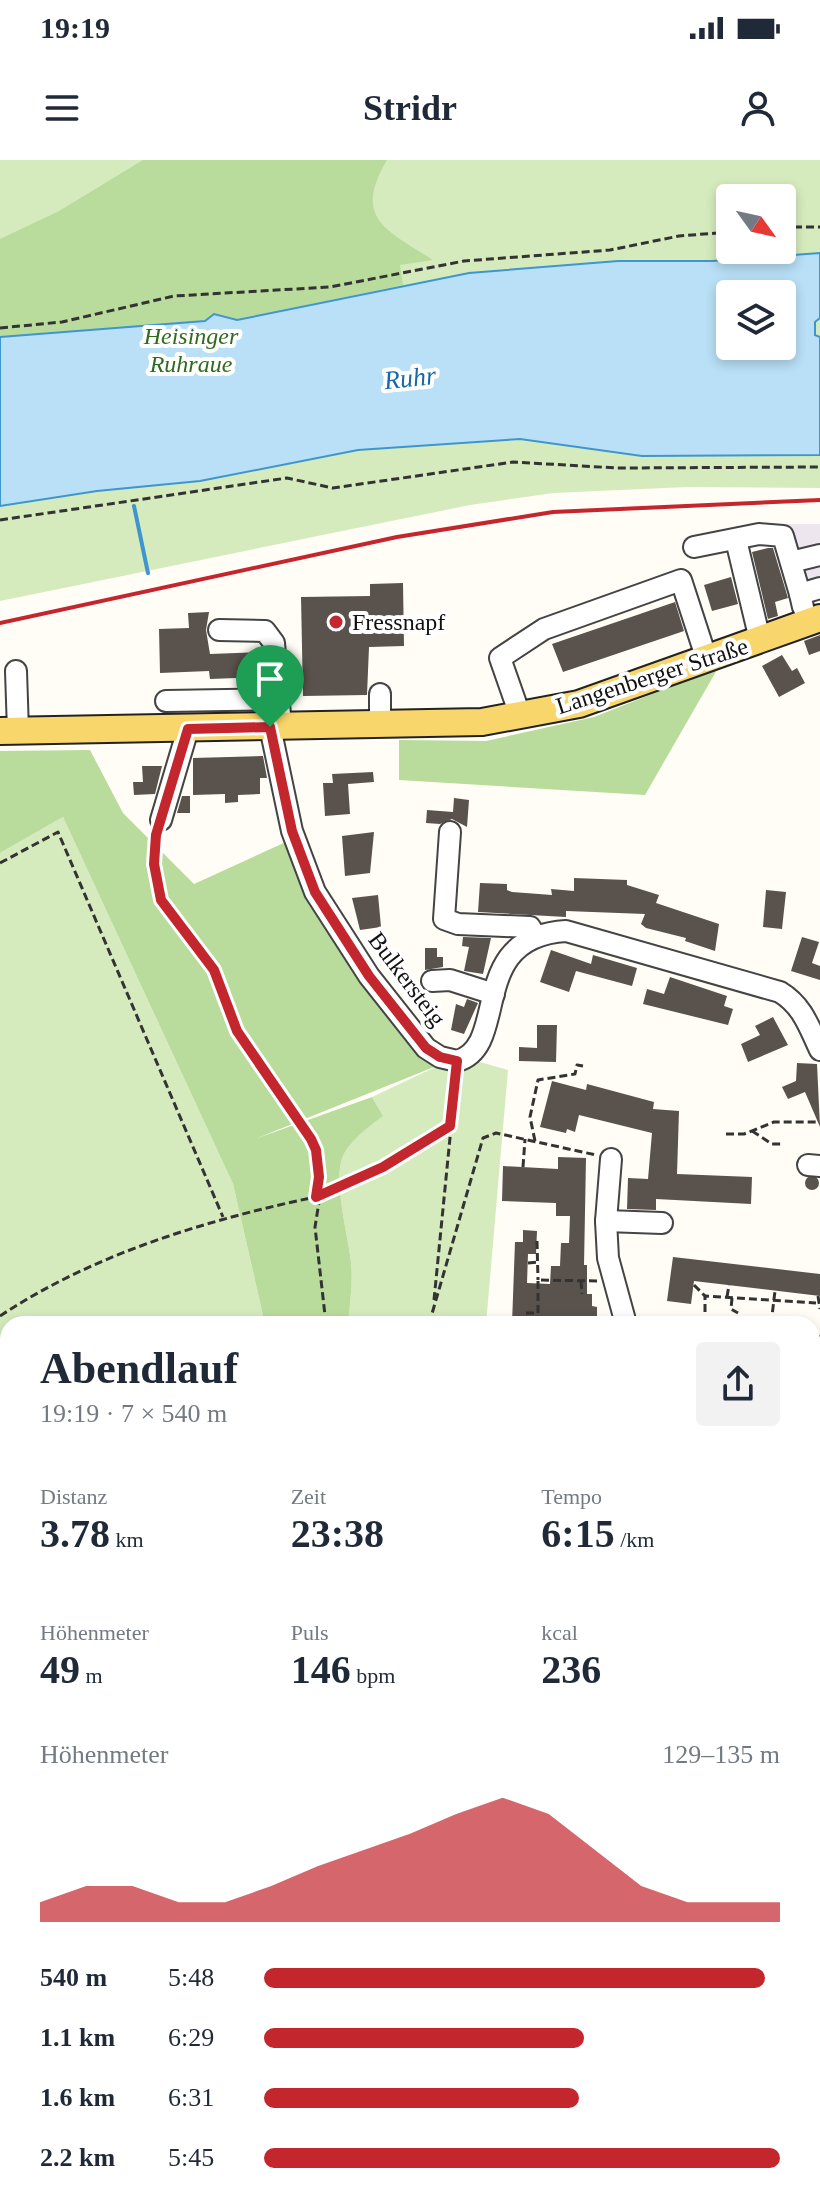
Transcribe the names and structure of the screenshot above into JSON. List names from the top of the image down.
{
  "streets": {
    "main road": ["Langenberger Straße"],
    "street": ["Bulkersteig"]
  },
  "crossings": [
    ["Langenberger Straße", "Bulkersteig"]
  ],
  "water": ["Ruhr"],
  "parks": ["Heisinger Ruhraue"],
  "places": ["Fressnapf"],
  "north": "bottom right",
  "page": {
    "status": "19:19",
    "header": "Stridr",
    "heading": ["Abendlauf", "19:19 · 7 × 540 m"],
    "stats": [
      ["Distanz", "3.78 km"],
      ["Zeit", "23:38"],
      ["Tempo", "6:15 /km"],
      ["Höhenmeter", "49 m"],
      ["Puls", "146 bpm"],
      ["kcal", "236"]
    ],
    "chart": ["Höhenmeter", "129–135 m"],
    "list": [
      {
        "name": "540 m",
        "note": "5:48"
      },
      {
        "name": "1.1 km",
        "note": "6:29"
      },
      {
        "name": "1.6 km",
        "note": "6:31"
      },
      {
        "name": "2.2 km",
        "note": "5:45"
      }
    ]
  }
}
